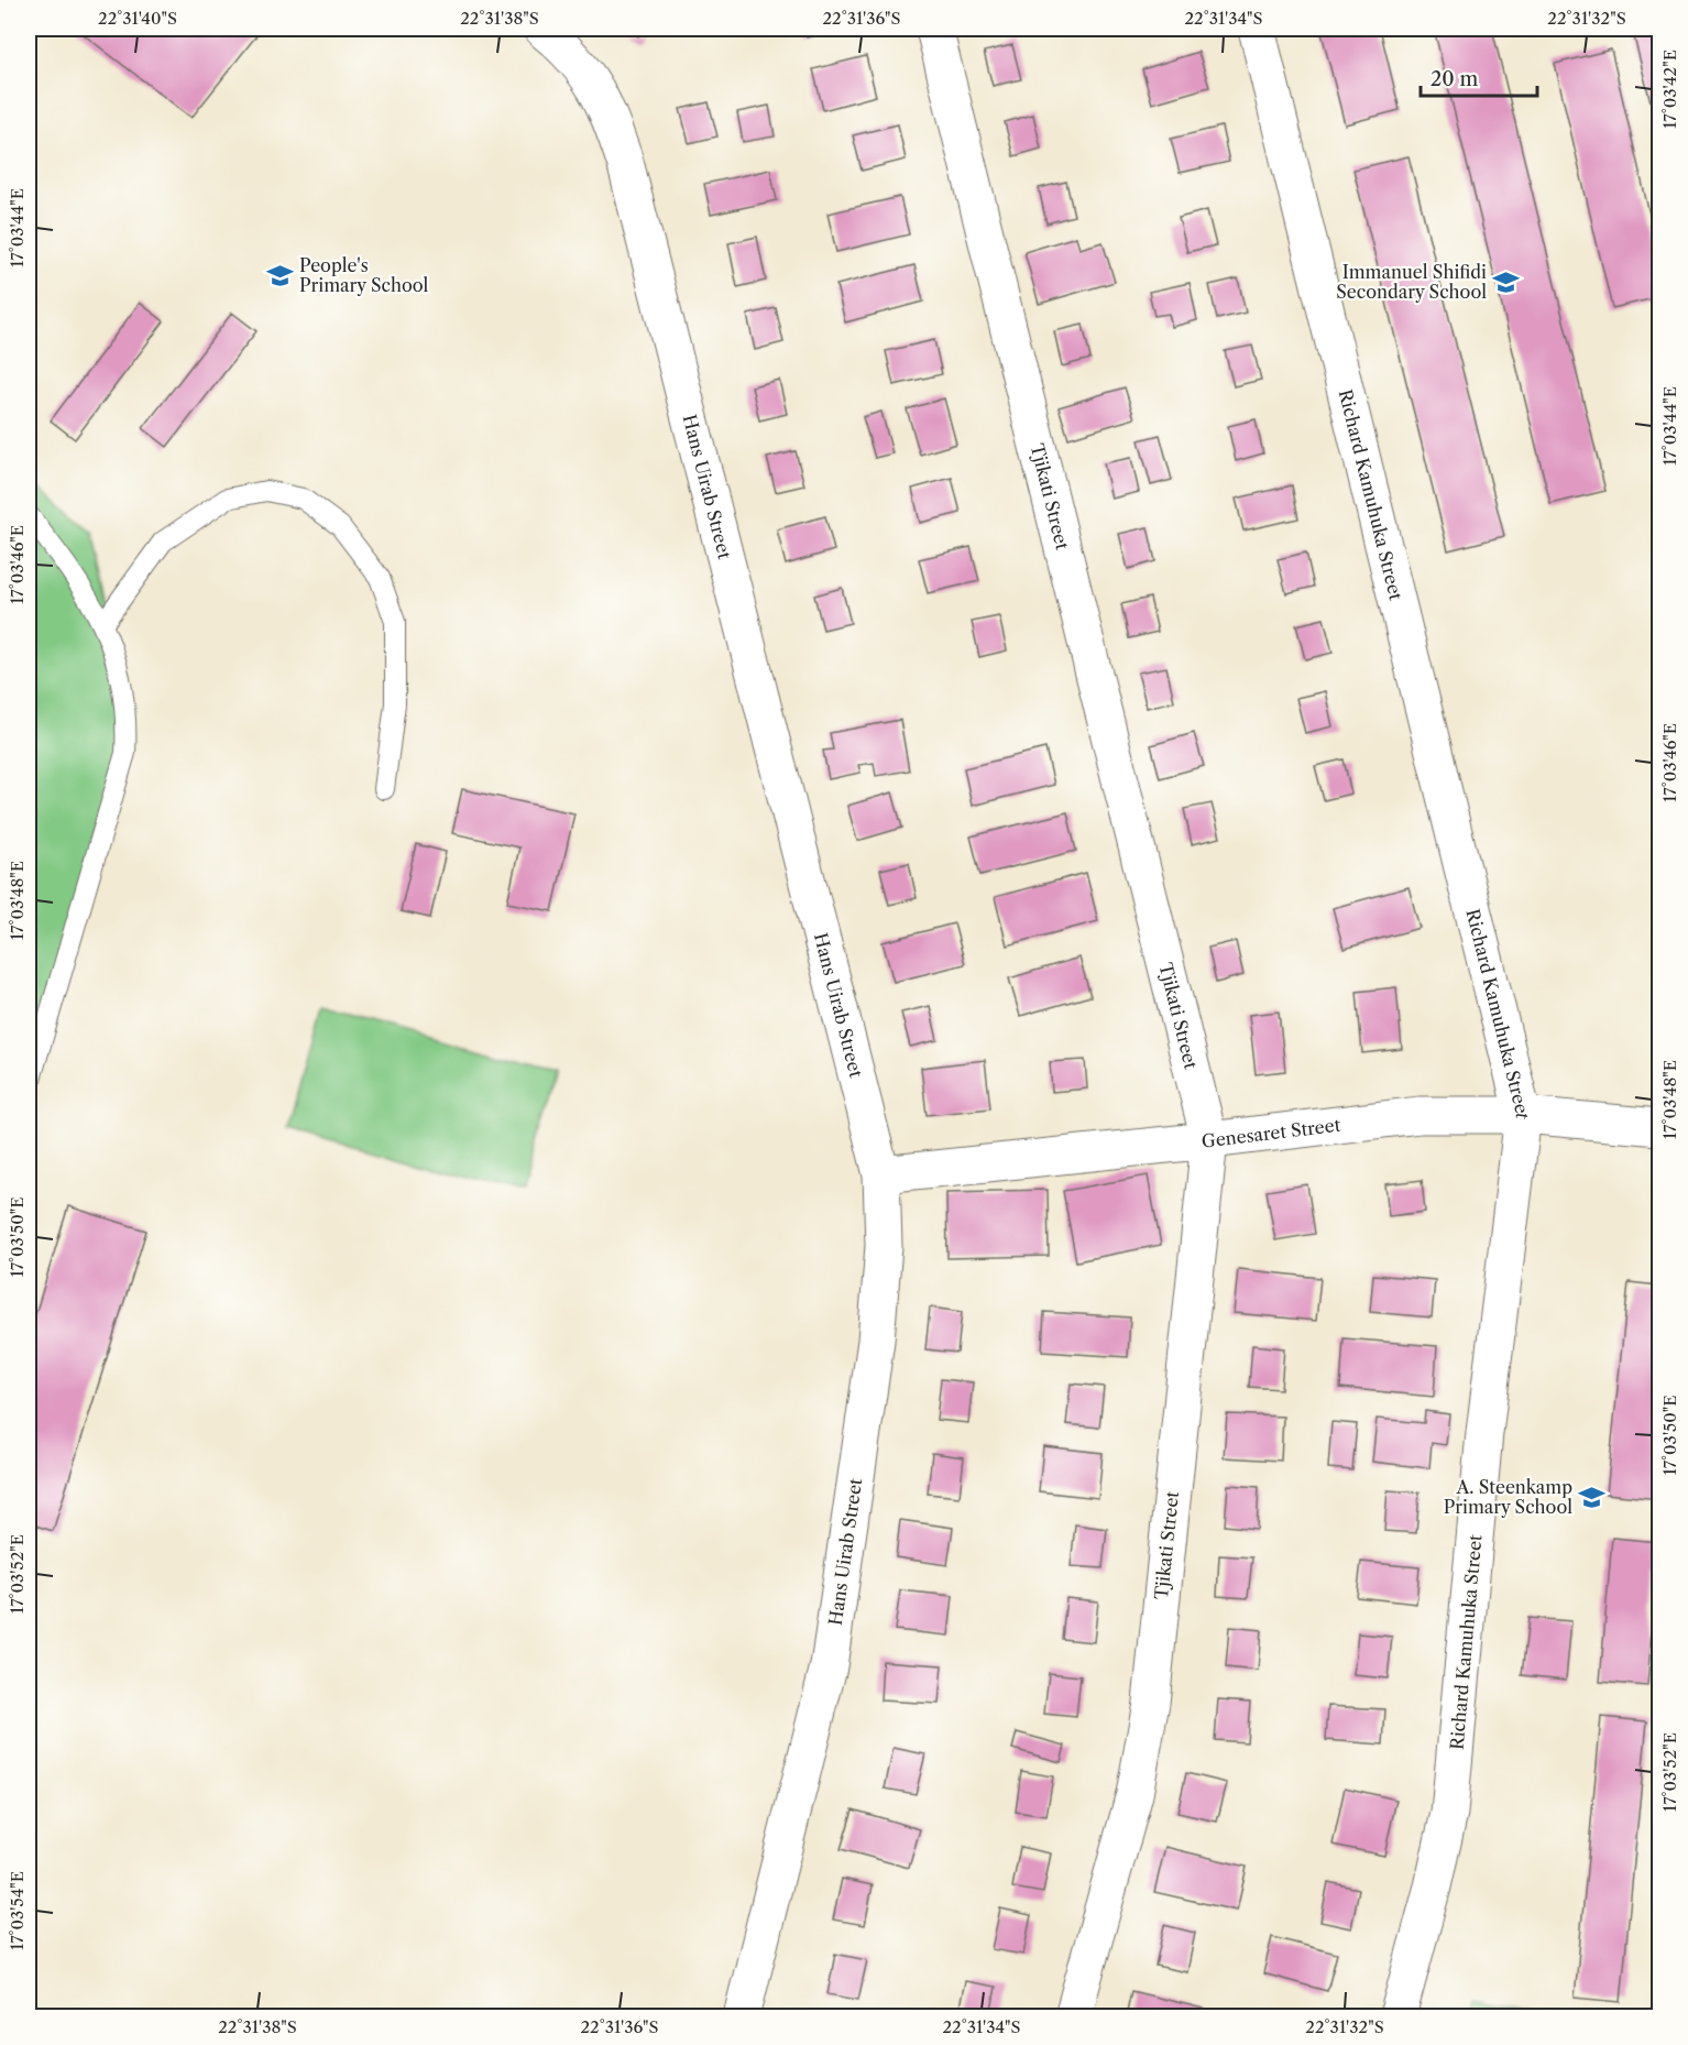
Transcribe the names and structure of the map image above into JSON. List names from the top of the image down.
{
  "streets": {
    "street": [
      "Hans Uirab Street",
      "Richard Kamuhuka Street",
      "Tjikati Street",
      "Genesaret Street"
    ]
  },
  "crossings": [
    ["Hans Uirab Street", "Genesaret Street"],
    ["Richard Kamuhuka Street", "Genesaret Street"],
    ["Tjikati Street", "Genesaret Street"]
  ],
  "places": {
    "school or university": ["People's Primary School", "Immanuel Shifidi Secondary School", "A. Steenkamp Primary School"]
  },
  "scale_bar": "20 m",
  "coordinates": [
    "22°31'40\"S",
    "22°31'38\"S",
    "22°31'36\"S",
    "22°31'34\"S",
    "22°31'32\"S",
    "17°03'42\"E",
    "17°03'44\"E",
    "17°03'46\"E",
    "17°03'48\"E",
    "17°03'50\"E",
    "17°03'52\"E",
    "17°03'54\"E"
  ]
}
